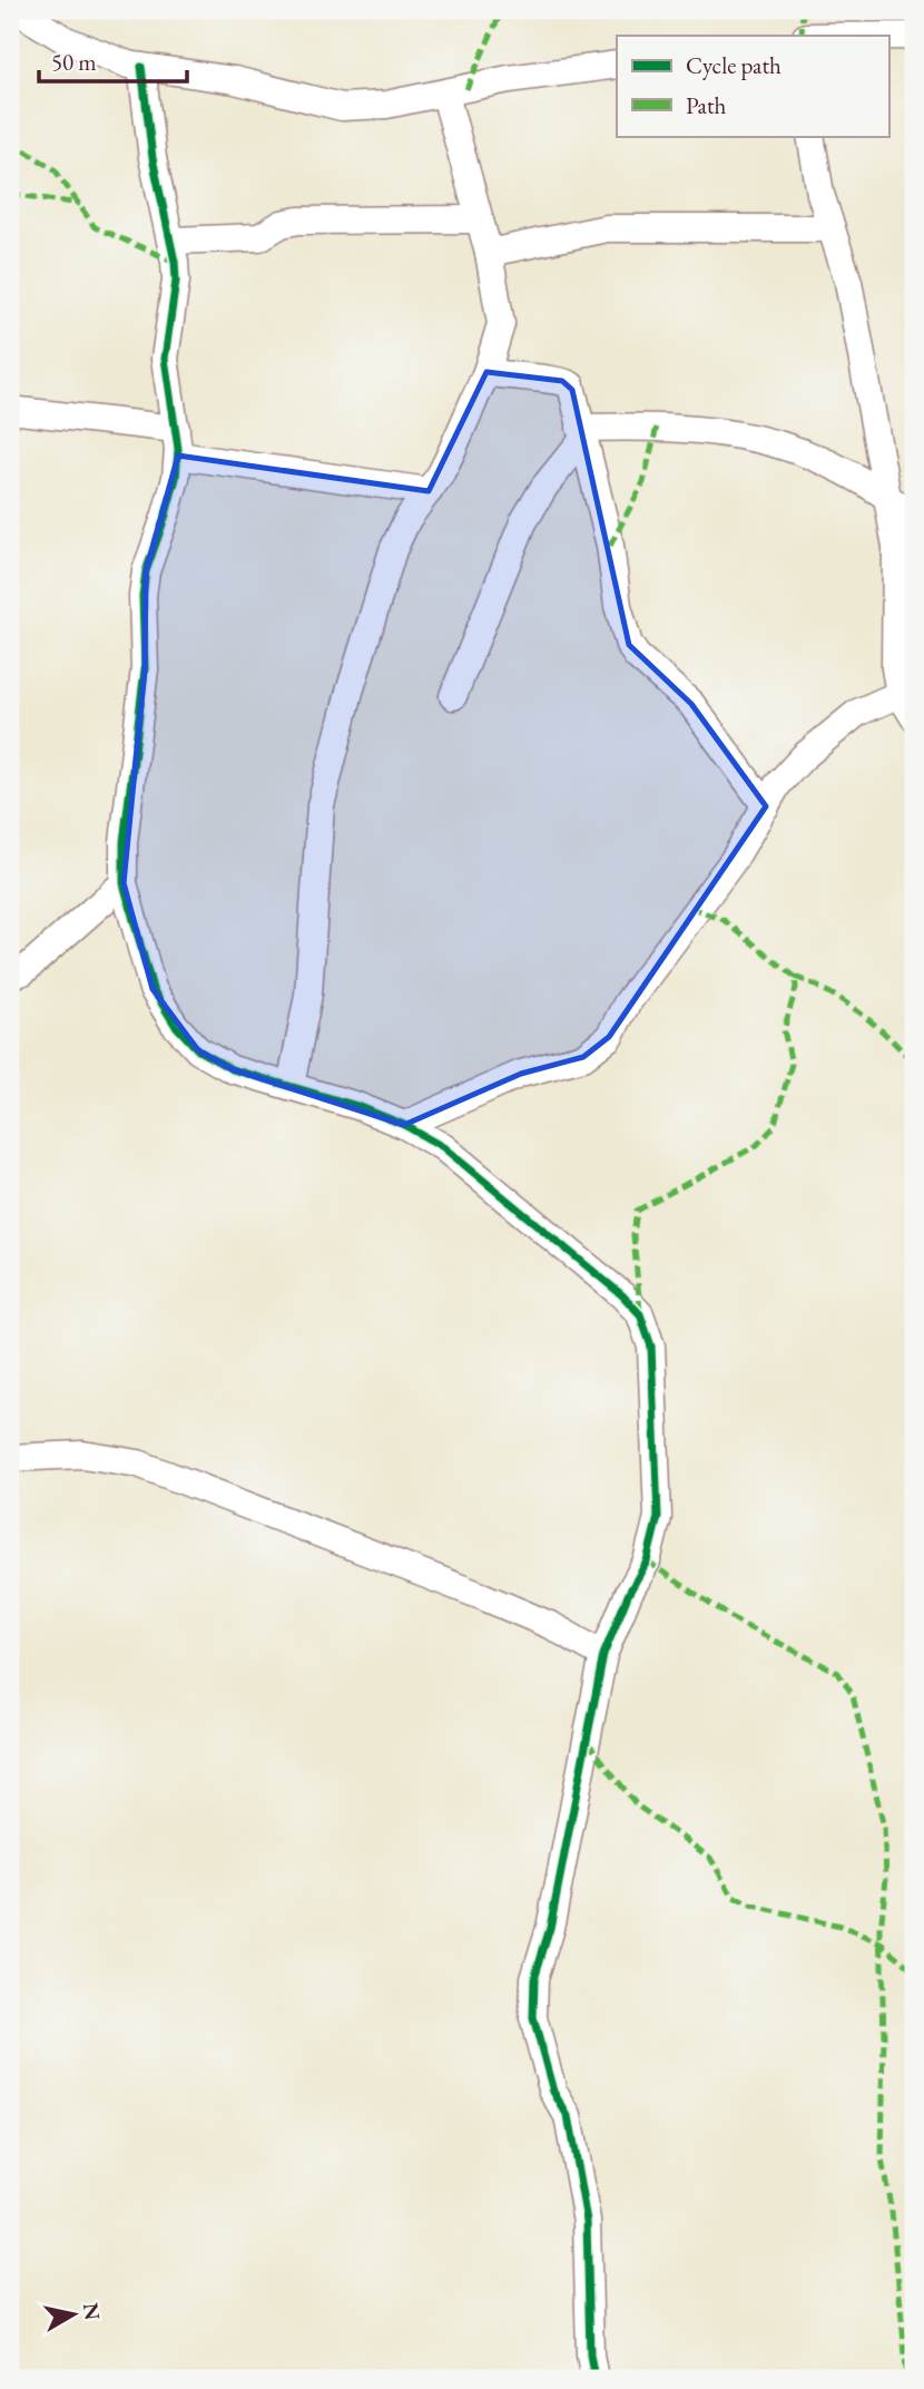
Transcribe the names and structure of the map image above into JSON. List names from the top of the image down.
{
  "legend": ["Cycle path", "Path"],
  "scale_bar": "50 m",
  "north": "right"
}
